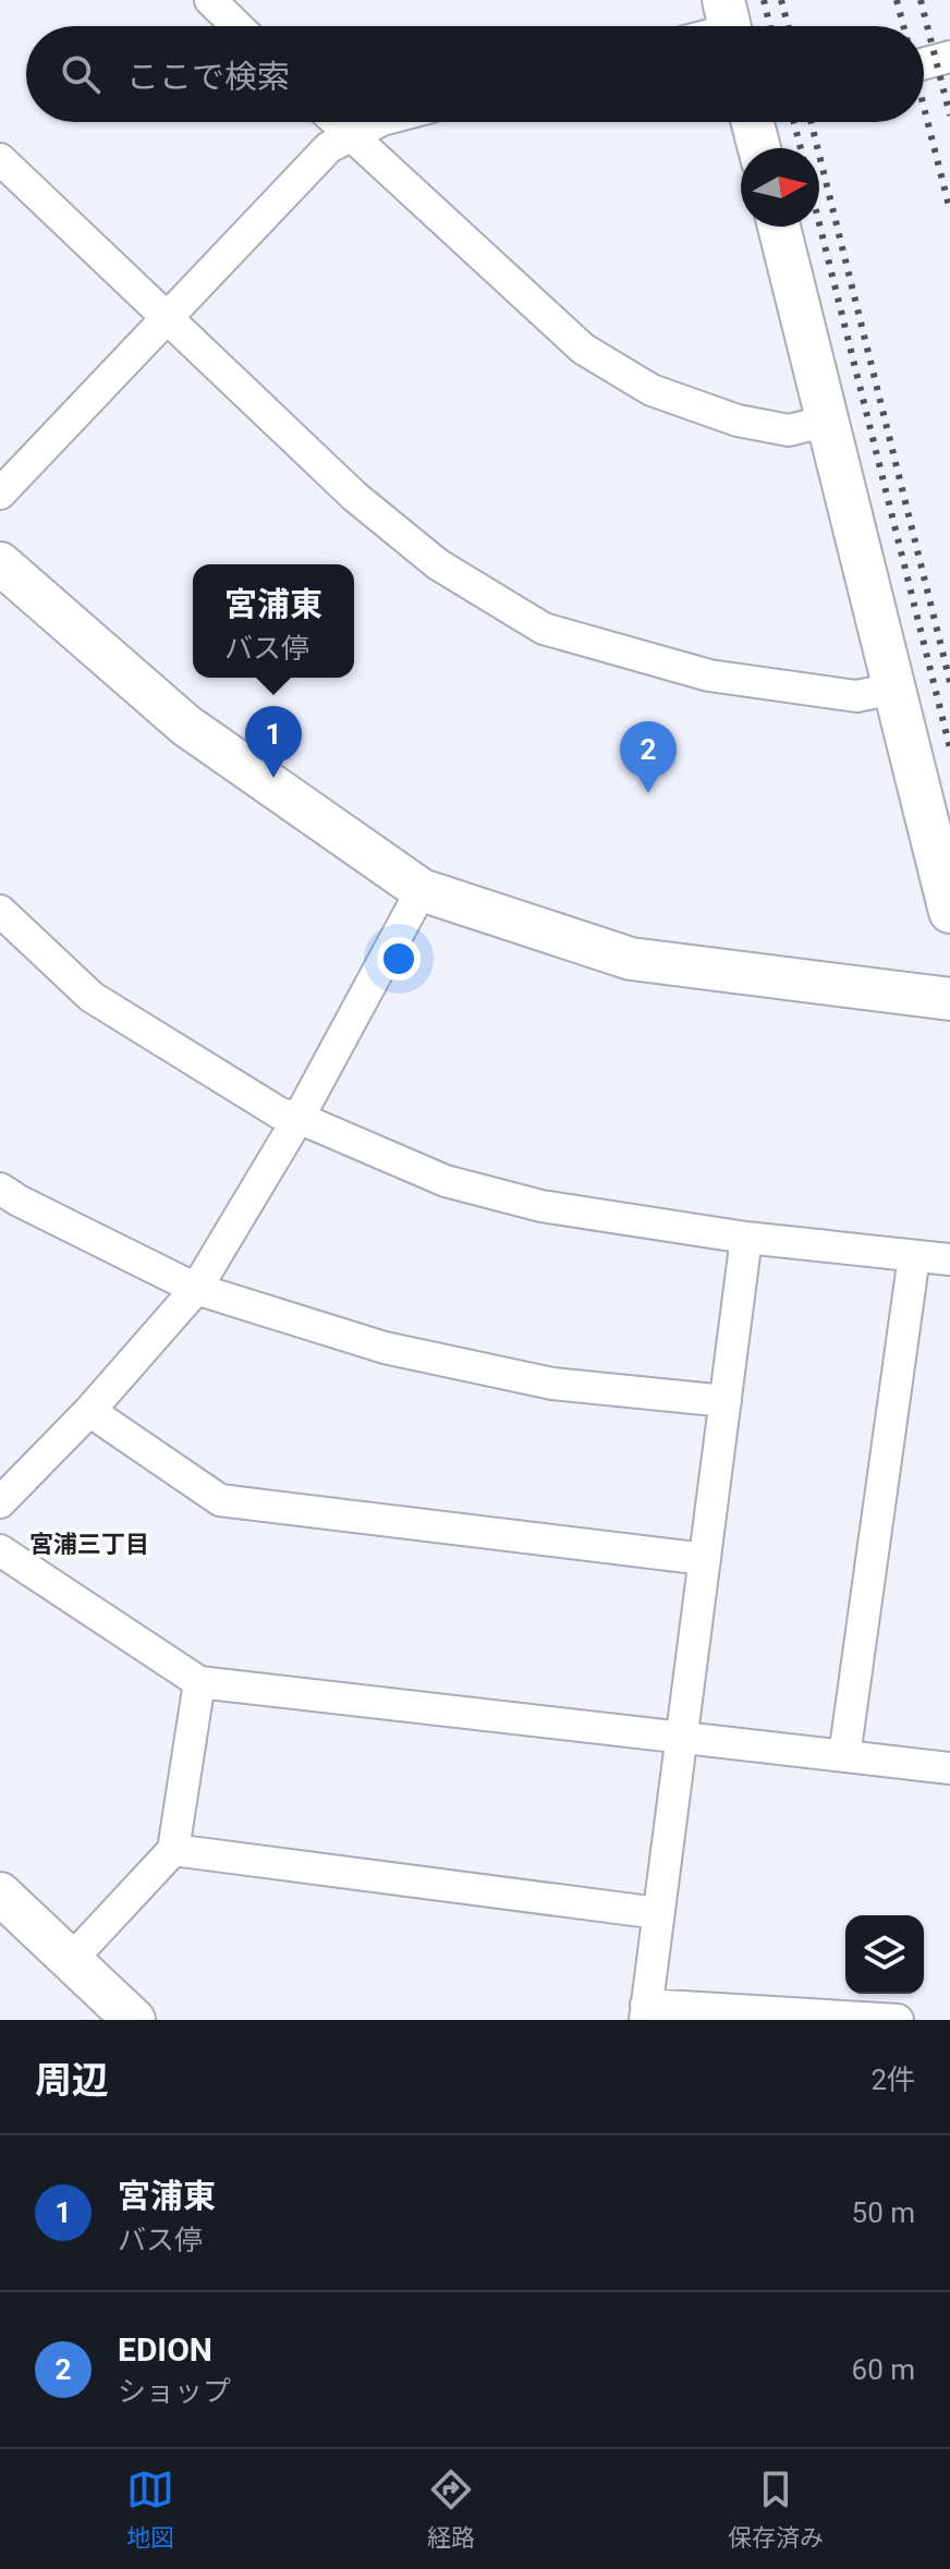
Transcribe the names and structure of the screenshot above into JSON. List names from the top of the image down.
{
  "districts": ["宮浦三丁目"],
  "north": "right",
  "page": {
    "search": "ここで検索",
    "popup": ["宮浦東", "バス停"],
    "pins": ["1", "2"],
    "heading": ["周辺", "2件"],
    "list": [
      {
        "mark": "1",
        "name": "宮浦東",
        "note": "バス停",
        "value": "50 m"
      },
      {
        "mark": "2",
        "name": "EDION",
        "note": "ショップ",
        "value": "60 m"
      }
    ],
    "nav": ["地図", "経路", "保存済み"]
  }
}
